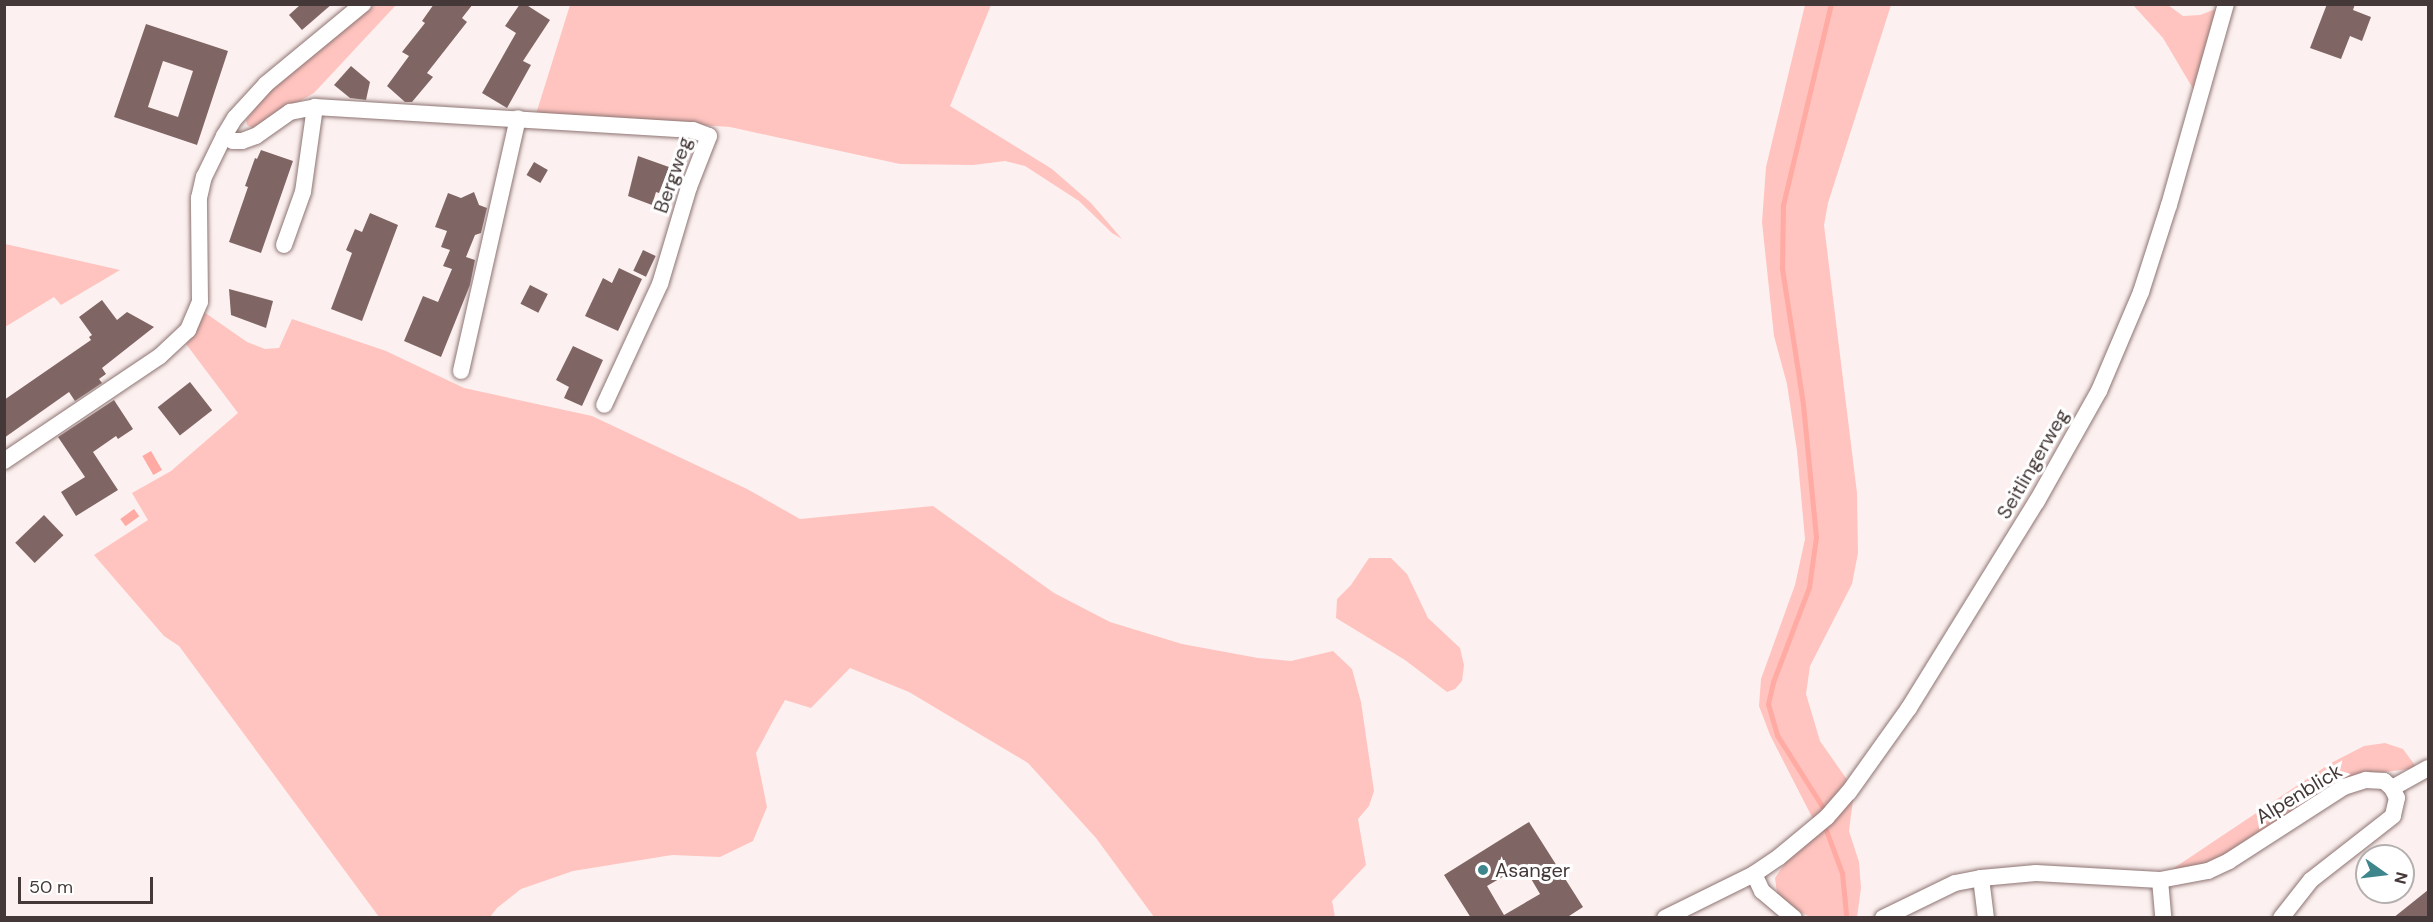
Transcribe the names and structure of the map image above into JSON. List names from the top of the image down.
{
  "streets": {
    "street": ["Bergweg", "Seitlingerweg", "Alpenblick"]
  },
  "places": ["Asanger"],
  "scale_bar": "50 m",
  "north": "right"
}
